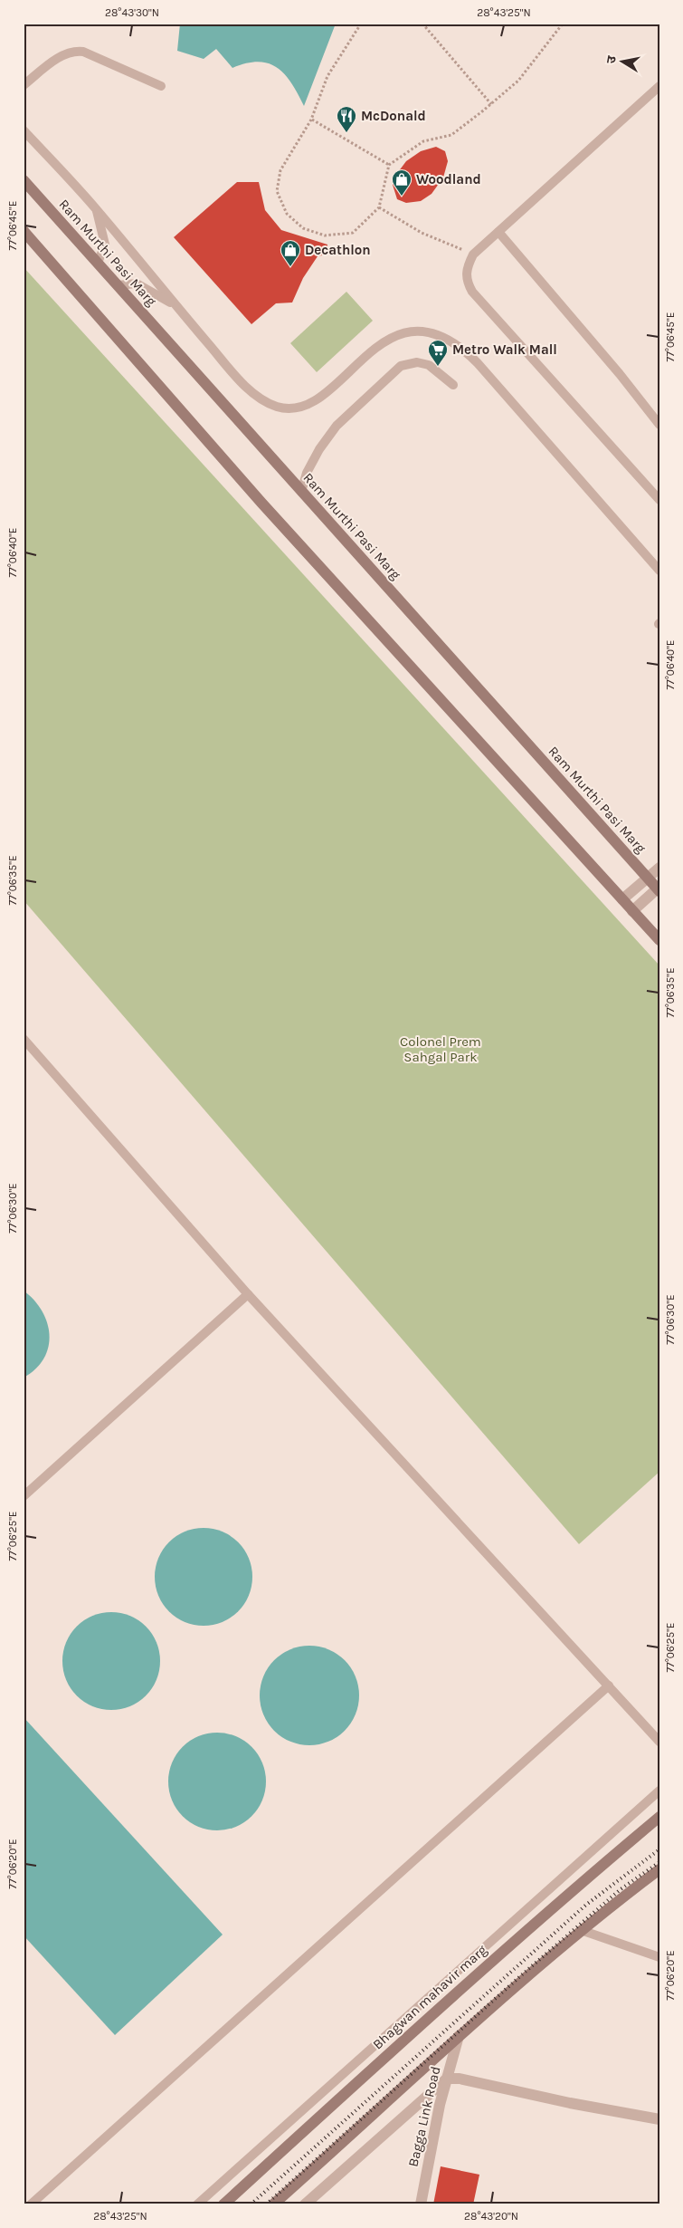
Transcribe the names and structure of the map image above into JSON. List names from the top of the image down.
{
  "streets": {
    "street": ["Ram Murthi Pasi Marg", "Bhagwan mahavir marg", "Bagga Link Road"]
  },
  "parks": ["Colonel Prem Sahgal Park"],
  "places": {
    "restaurant": ["McDonald"],
    "shop": ["Woodland", "Decathlon"],
    "supermarket": ["Metro Walk Mall"]
  },
  "north": "left",
  "coordinates": [
    "28°43'30\"N",
    "28°43'25\"N",
    "77°06'45\"E",
    "77°06'40\"E",
    "77°06'35\"E",
    "77°06'30\"E",
    "77°06'25\"E",
    "77°06'20\"E",
    "28°43'20\"N"
  ]
}
